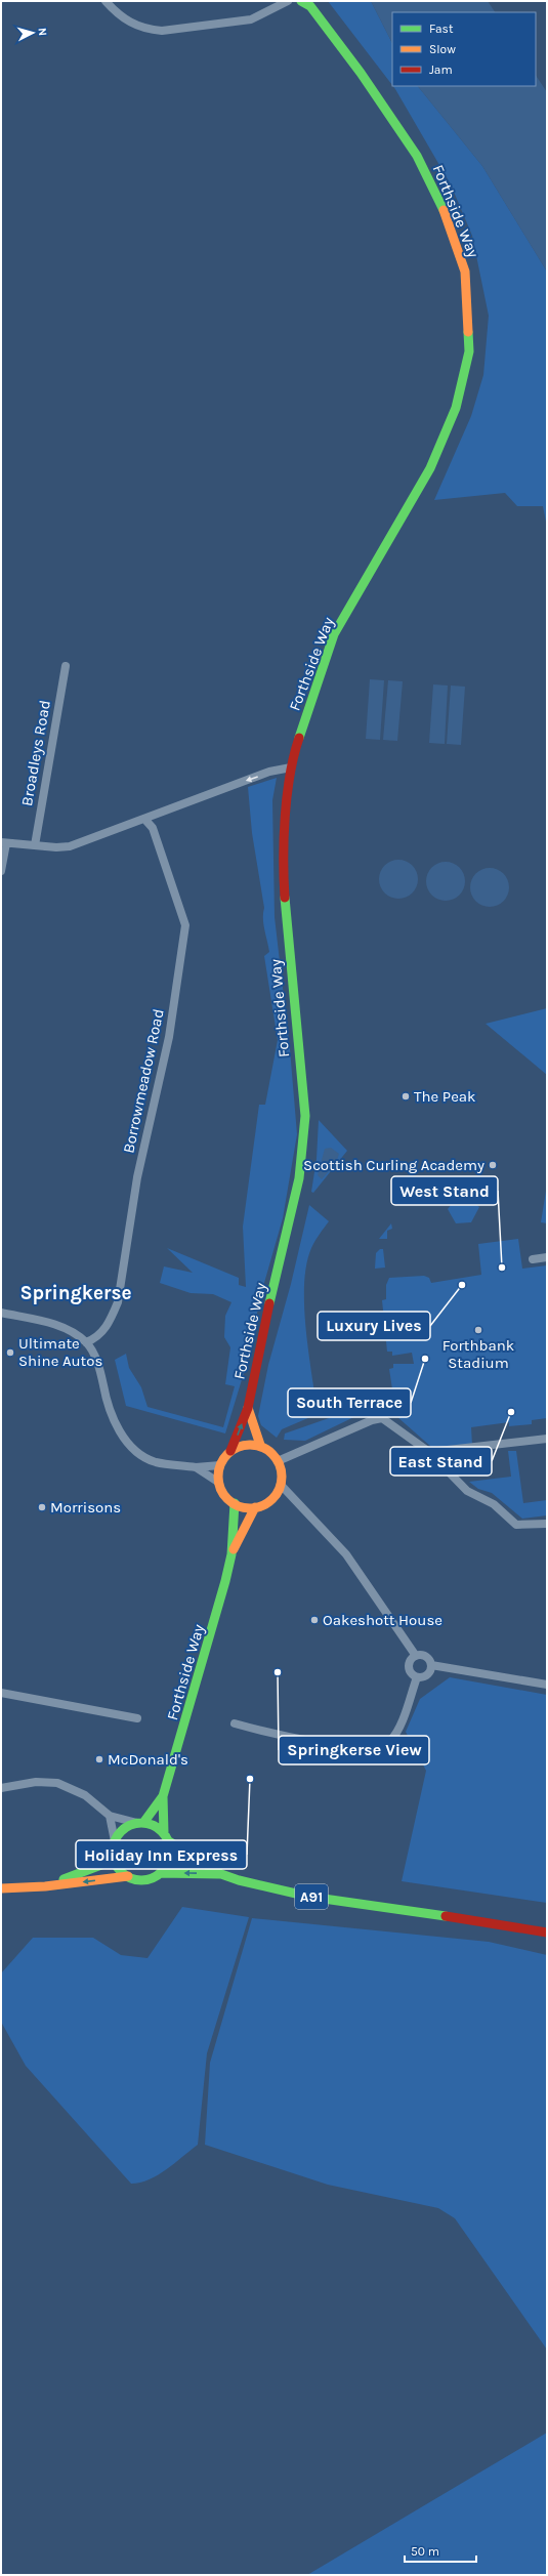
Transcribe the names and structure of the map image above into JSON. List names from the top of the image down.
{
  "streets": {
    "street": [
      "Forthside Way",
      "Broadleys Road",
      "Borrowmeadow Road",
      "A91"
    ]
  },
  "crossings": [
    ["Forthside Way", "A91"]
  ],
  "districts": ["Springkerse"],
  "places": [
    "The Peak",
    "Scottish Curling Academy",
    "West Stand",
    "Luxury Lives",
    "Forthbank Stadium",
    "Ultimate Shine Autos",
    "South Terrace",
    "East Stand",
    "Morrisons",
    "Oakeshott House",
    "Springkerse View",
    "McDonald's",
    "Holiday Inn Express"
  ],
  "legend": ["Fast", "Slow", "Jam"],
  "scale_bar": "50 m",
  "north": "right"
}
